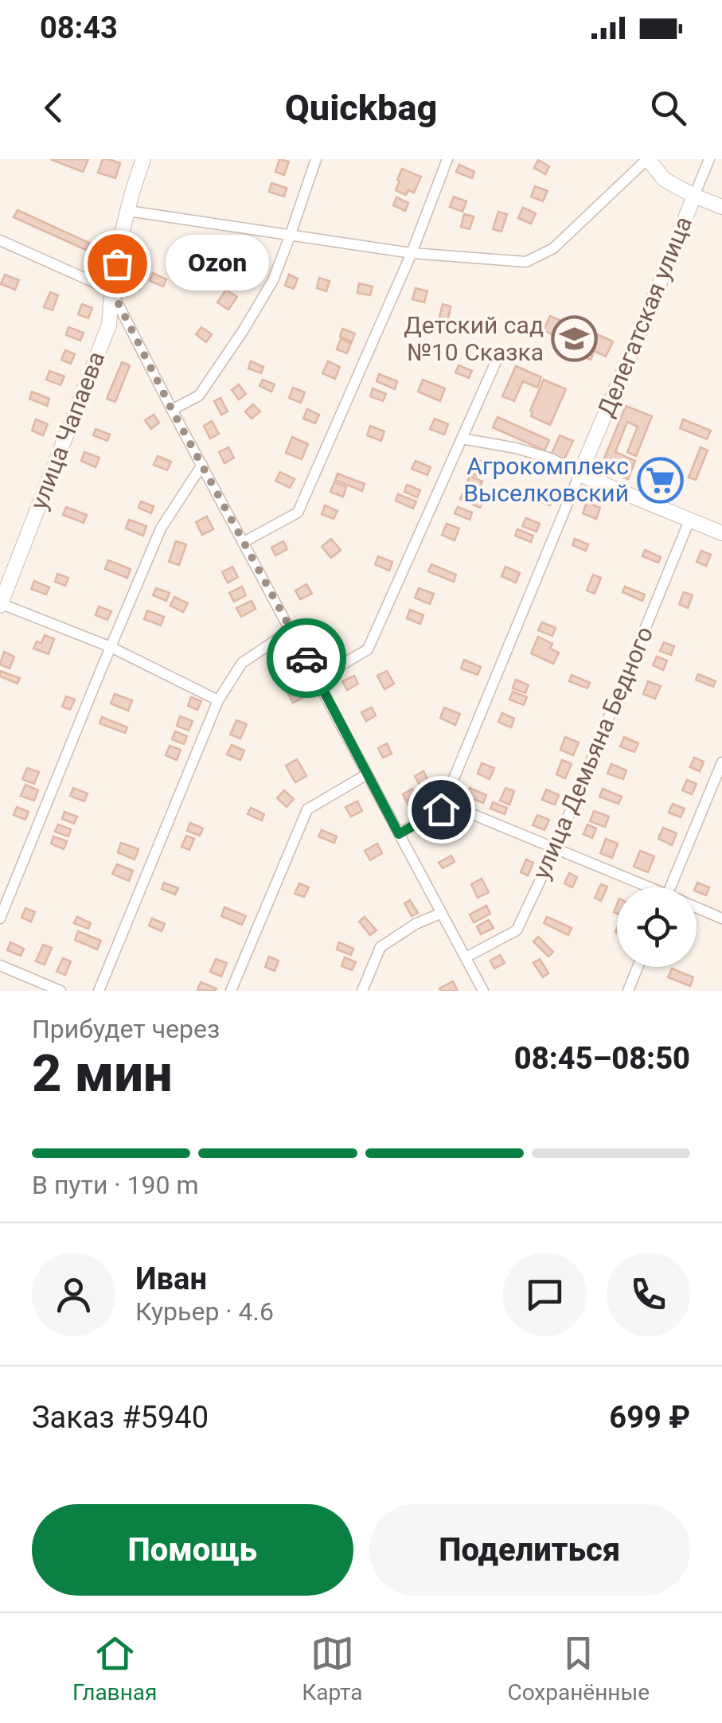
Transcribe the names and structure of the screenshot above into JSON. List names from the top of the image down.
{
  "streets": {
    "main road": ["Делегатская улица", "улица Чапаева"],
    "street": ["улица Демьяна Бедного"]
  },
  "places": {
    "other": ["Ozon"],
    "school or university": ["Детский сад №10 Сказка"],
    "supermarket": ["Агрокомплекс Выселковский"]
  },
  "page": {
    "status": "08:43",
    "header": "Quickbag",
    "bubble": "Ozon",
    "heading": ["2 мин", "Прибудет через", "08:45–08:50"],
    "panel": [
      "Иван",
      "Курьер · 4.6",
      "Заказ #5940",
      "699 ₽"
    ],
    "bar": "В пути · 190 m",
    "buttons": ["Помощь", "Поделиться"],
    "tabs": ["Главная", "Карта", "Сохранённые"]
  }
}
